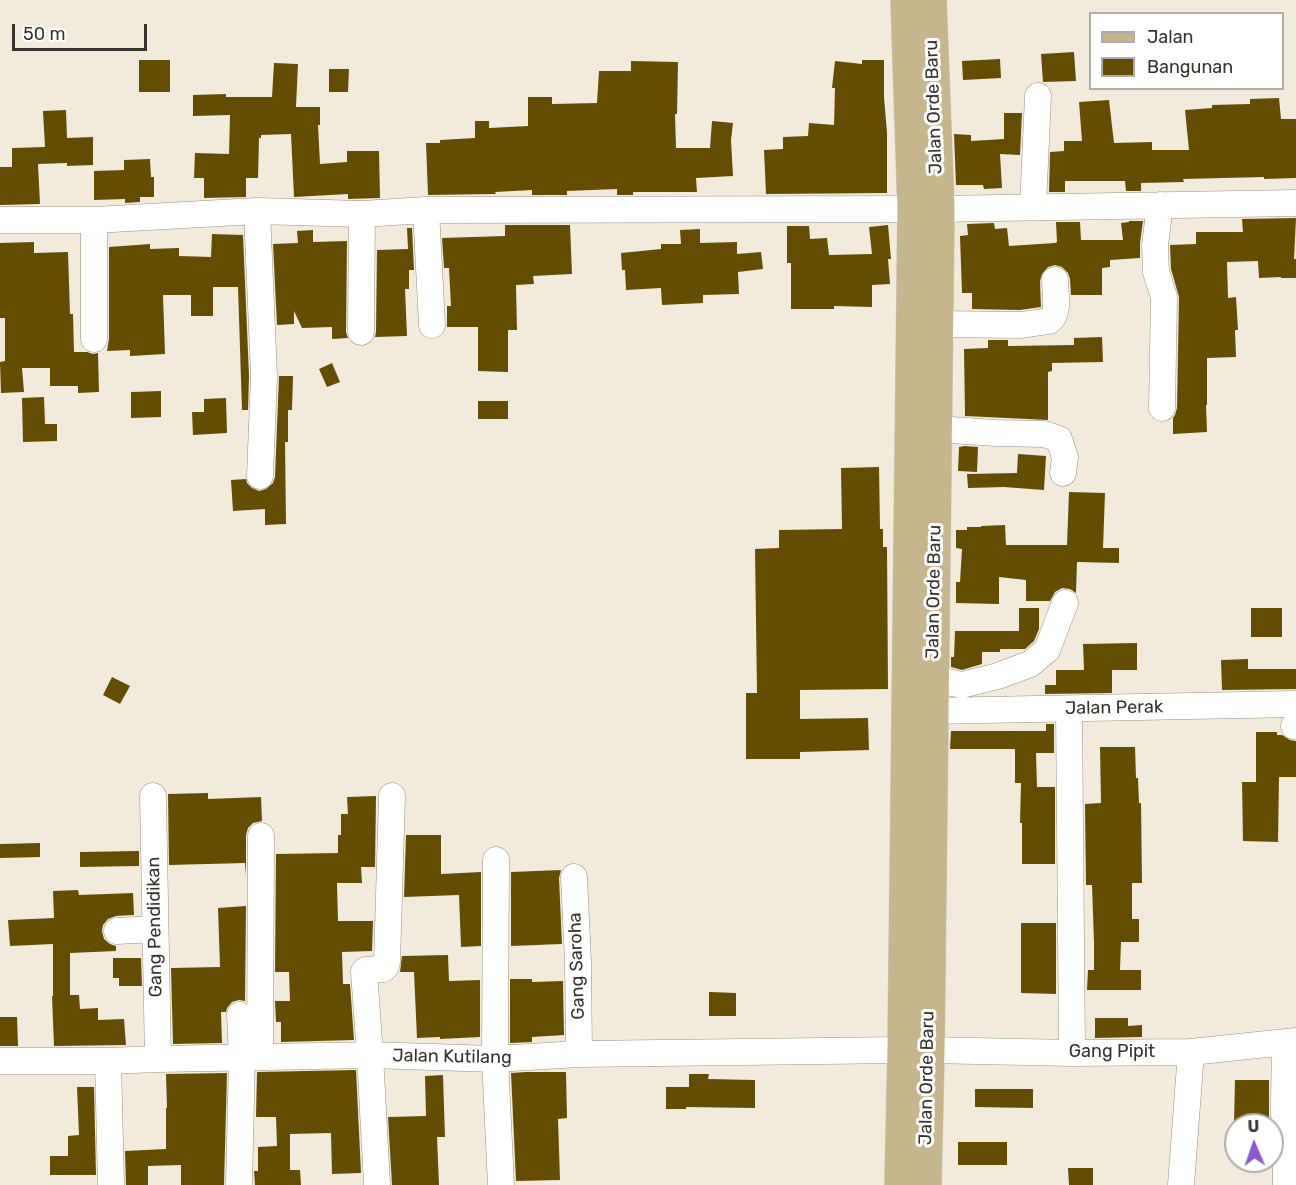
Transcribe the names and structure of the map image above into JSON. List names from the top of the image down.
{
  "streets": {
    "main road": ["Jalan Orde Baru"],
    "street": [
      "Jalan Perak",
      "Gang Pendidikan",
      "Gang Saroha",
      "Gang Pipit",
      "Jalan Kutilang"
    ]
  },
  "crossings": [
    ["Jalan Orde Baru", "Jalan Perak"],
    ["Jalan Orde Baru", "Gang Pipit"],
    ["Jalan Orde Baru", "Jalan Kutilang"],
    ["Gang Pendidikan", "Jalan Kutilang"],
    ["Gang Saroha", "Jalan Kutilang"],
    ["Gang Pipit", "Jalan Kutilang"]
  ],
  "legend": ["Jalan", "Bangunan"],
  "scale_bar": "50 m",
  "north": "top"
}
